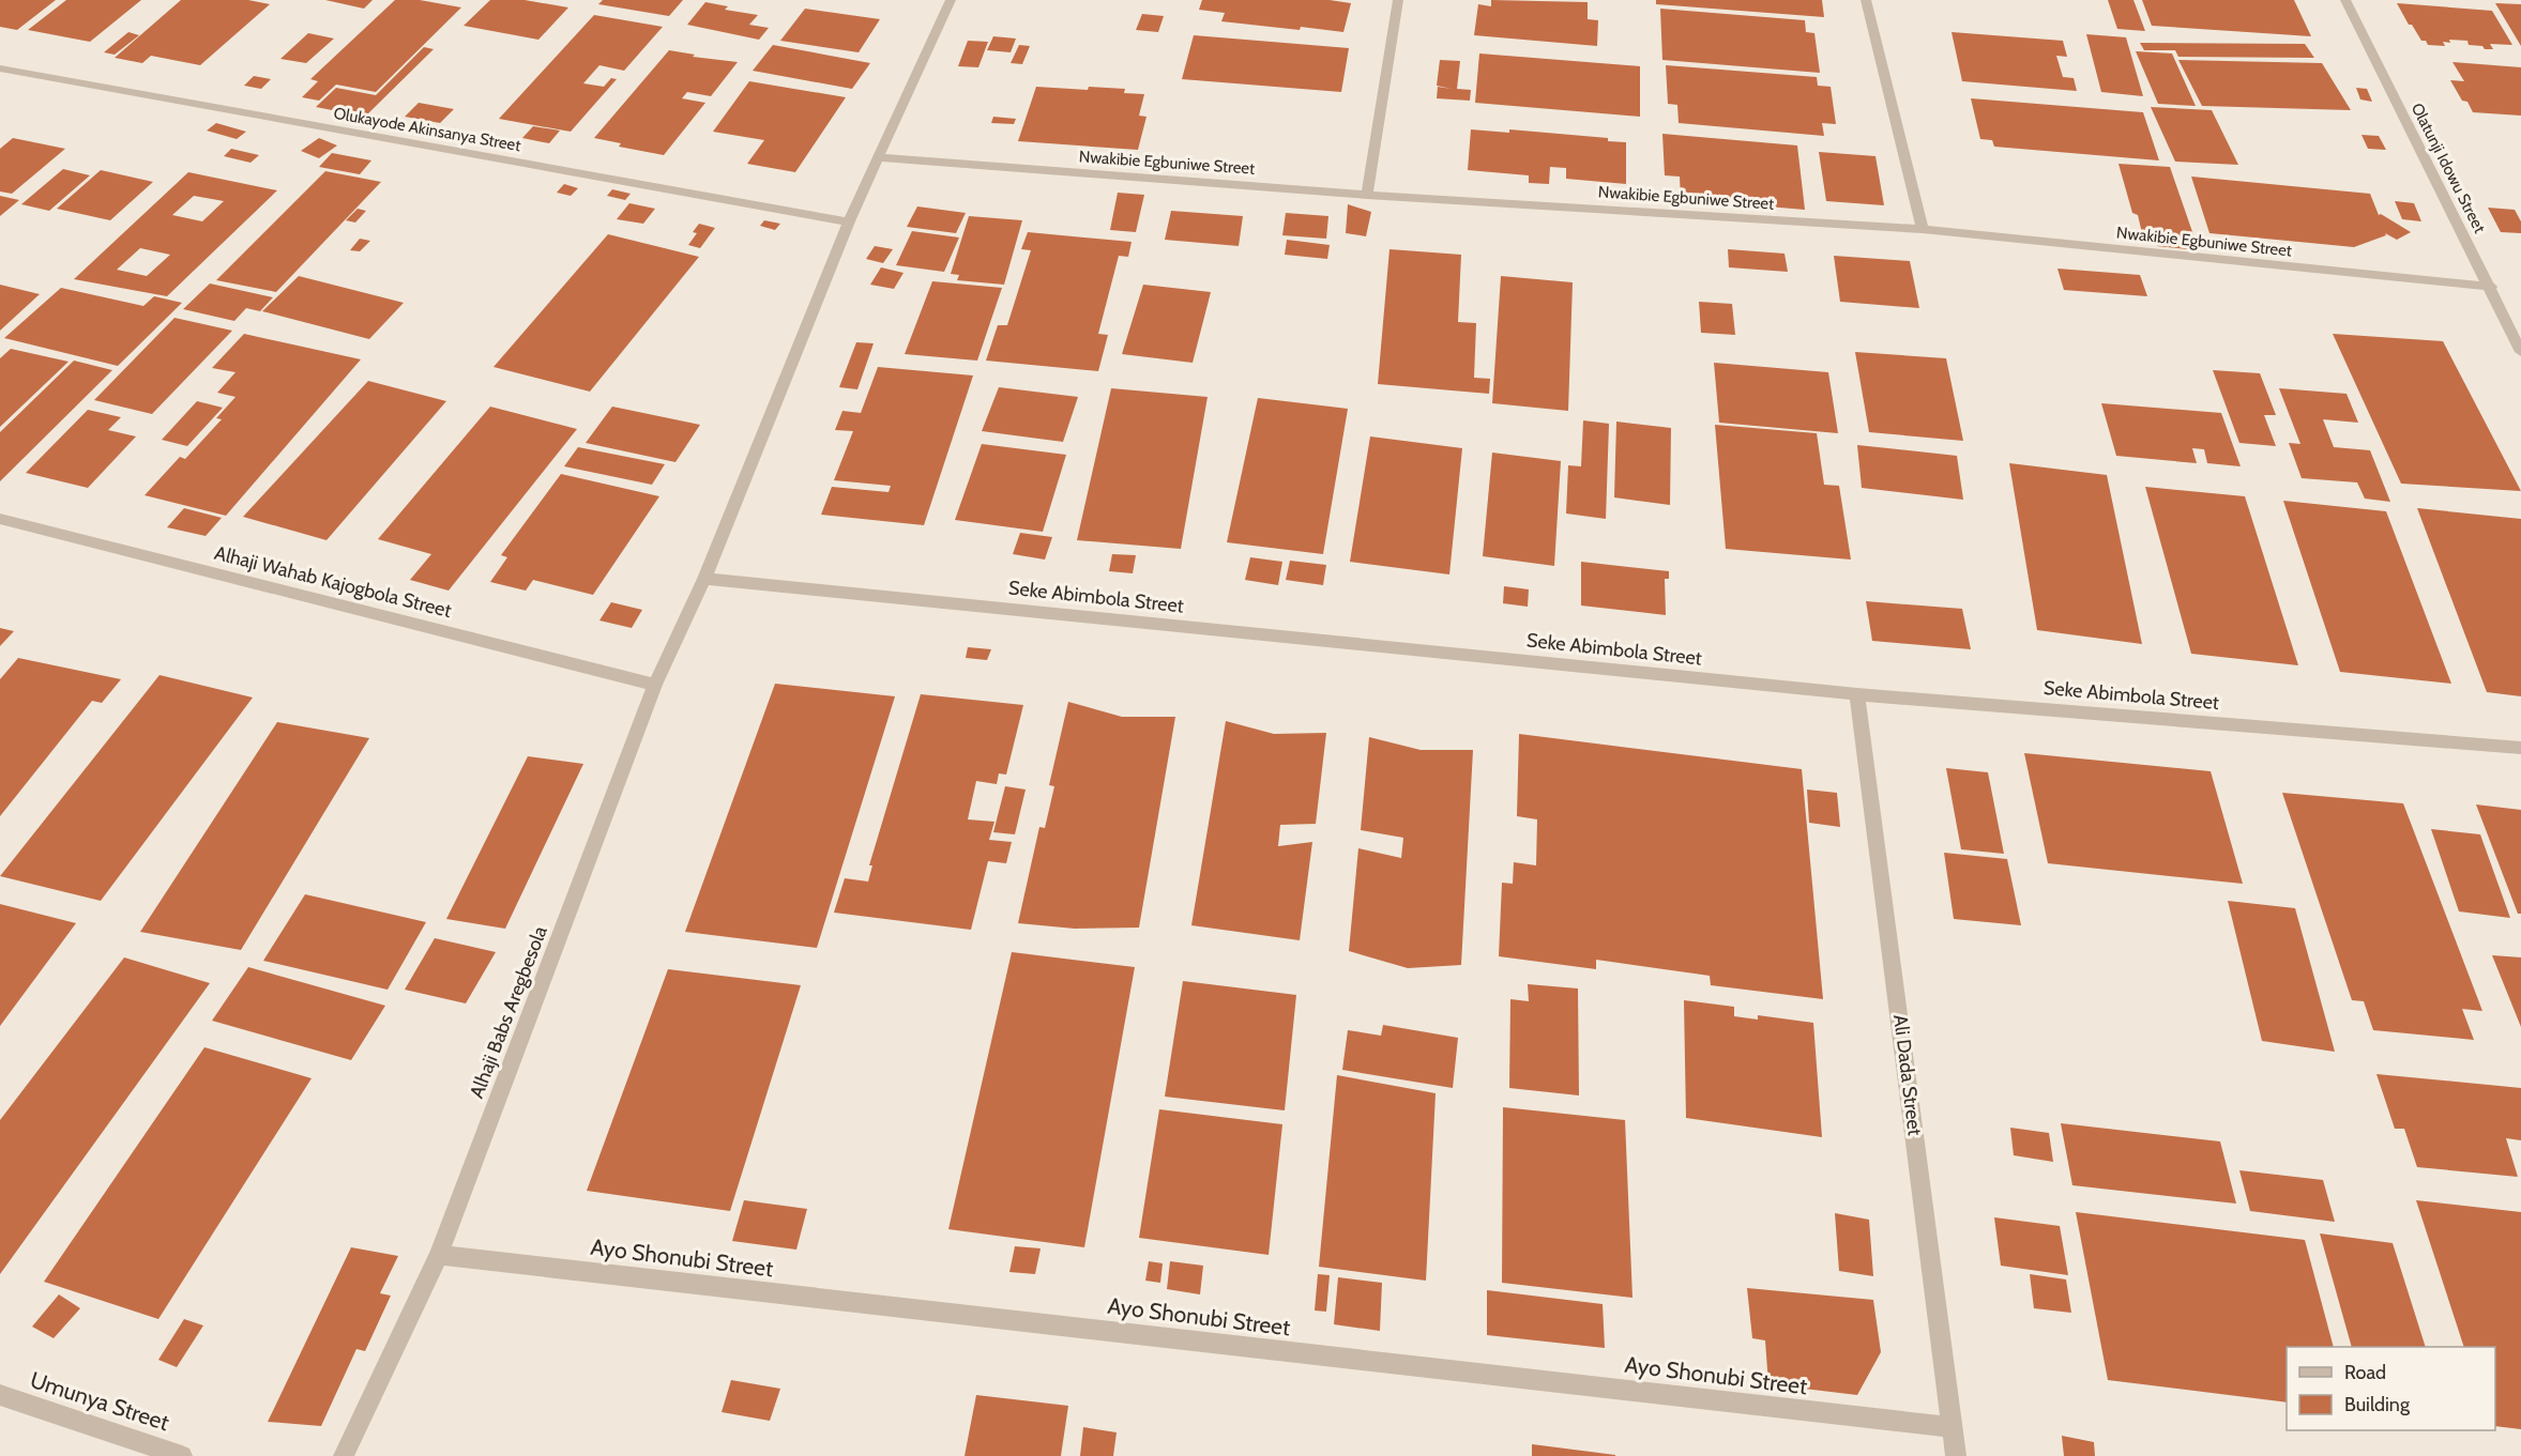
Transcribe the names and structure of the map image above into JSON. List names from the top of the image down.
{
  "streets": {
    "street": [
      "Olukayode Akinsanya Street",
      "Nwakibie Egbuniwe Street",
      "Olatunji Idowu Street",
      "Alhaji Wahab Kajogbola Street",
      "Seke Abimbola Street",
      "Alhaji Babs Aregbesola",
      "Ali Dada Street",
      "Ayo Shonubi Street",
      "Umunya Street"
    ]
  },
  "crossings": [
    ["Olukayode Akinsanya Street", "Alhaji Babs Aregbesola"],
    ["Nwakibie Egbuniwe Street", "Olatunji Idowu Street"],
    ["Nwakibie Egbuniwe Street", "Alhaji Babs Aregbesola"],
    ["Alhaji Wahab Kajogbola Street", "Alhaji Babs Aregbesola"],
    ["Seke Abimbola Street", "Alhaji Babs Aregbesola"],
    ["Seke Abimbola Street", "Ali Dada Street"],
    ["Alhaji Babs Aregbesola", "Ayo Shonubi Street"],
    ["Ali Dada Street", "Ayo Shonubi Street"]
  ],
  "legend": ["Road", "Building"]
}
